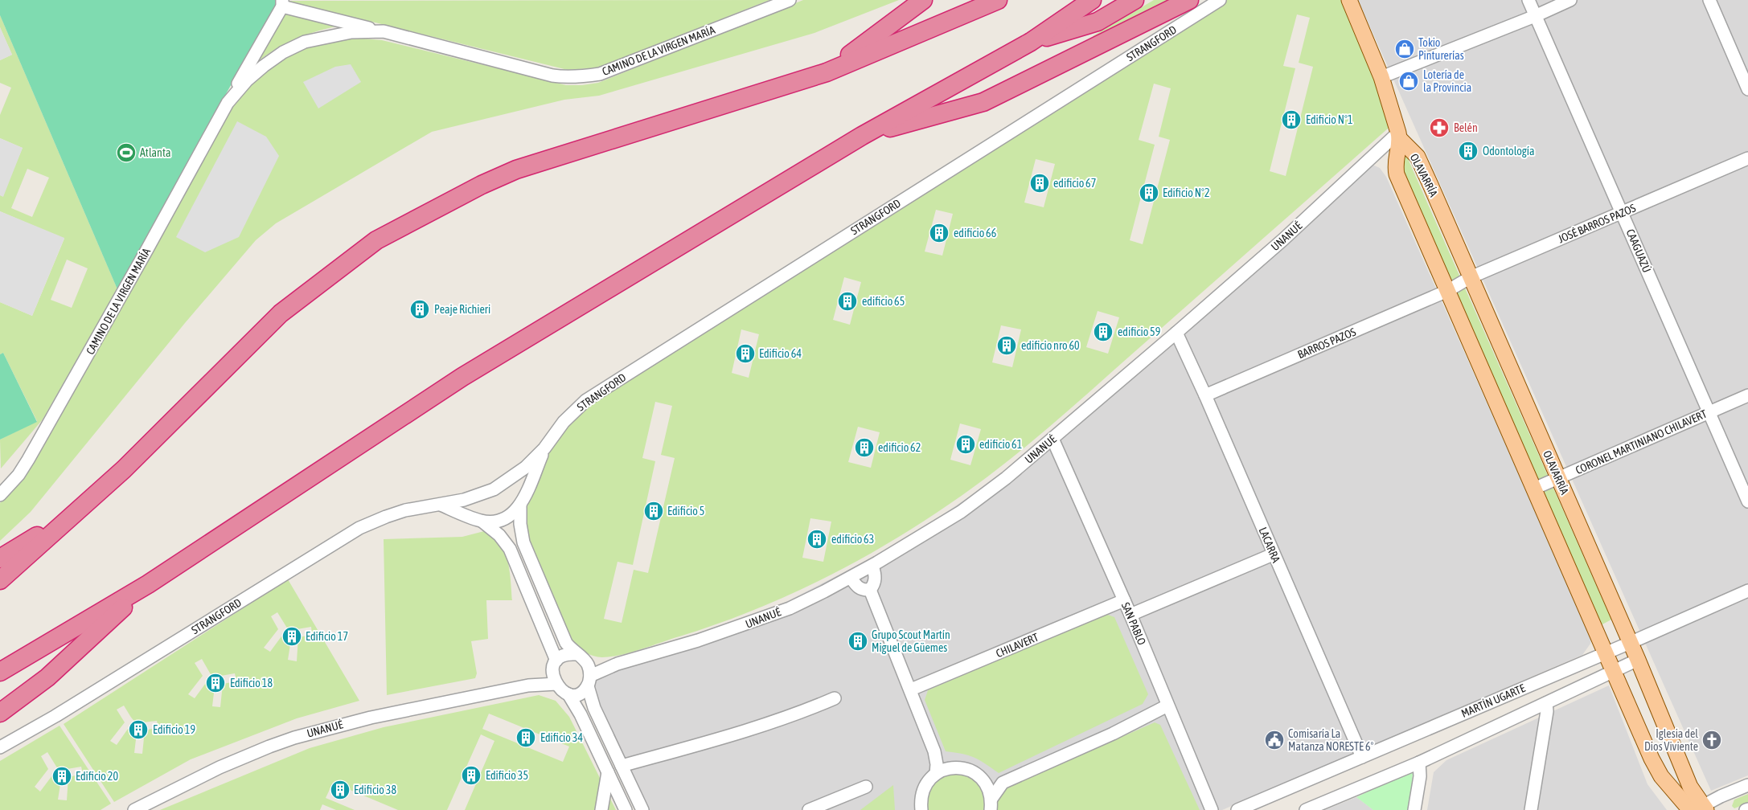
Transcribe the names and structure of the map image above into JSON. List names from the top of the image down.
{
  "streets": {
    "main road": ["OLAVARRÍA"],
    "street": [
      "STRANGFORD",
      "CAMINO DE LA VIRGEN MARÍA",
      "JOSÉ BARROS PAZOS",
      "UNANUÉ",
      "CAAGUAZÚ",
      "BARROS PAZOS",
      "CORONEL MARTINIANO CHILAVERT",
      "LACARRA",
      "SAN PABLO",
      "CHILAVERT",
      "MARTÍN UGARTE"
    ]
  },
  "crossings": [
    ["OLAVARRÍA", "JOSÉ BARROS PAZOS"],
    ["OLAVARRÍA", "UNANUÉ"],
    ["OLAVARRÍA", "BARROS PAZOS"],
    ["OLAVARRÍA", "CORONEL MARTINIANO CHILAVERT"],
    ["OLAVARRÍA", "MARTÍN UGARTE"],
    ["JOSÉ BARROS PAZOS", "CAAGUAZÚ"],
    ["JOSÉ BARROS PAZOS", "BARROS PAZOS"],
    ["UNANUÉ", "LACARRA"],
    ["UNANUÉ", "SAN PABLO"],
    ["CAAGUAZÚ", "CORONEL MARTINIANO CHILAVERT"],
    ["BARROS PAZOS", "LACARRA"],
    ["LACARRA", "MARTÍN UGARTE"],
    ["SAN PABLO", "CHILAVERT"]
  ],
  "places": {
    "shop": ["Tokio Pinturerías", "Lotería de la Provincia"],
    "building": [
      "Edificio N°1",
      "Odontología",
      "edificio 67",
      "Edificio N°2",
      "edificio 66",
      "edificio 65",
      "Peaje Richieri",
      "edificio 59",
      "edificio nro 60",
      "Edificio 64",
      "edificio 61",
      "edificio 62",
      "Edificio 5",
      "edificio 63",
      "Edificio 17",
      "Grupo Scout Martín Miguel de Güemes",
      "Edificio 18",
      "Edificio 19",
      "Edificio 34",
      "Edificio 35",
      "Edificio 20",
      "Edificio 38"
    ],
    "pharmacy": ["Belén"],
    "sports": ["Atlanta"],
    "public building": ["Comisaría La Matanza NORESTE 6°"],
    "church": ["Iglesia del Dios Viviente"]
  }
}
